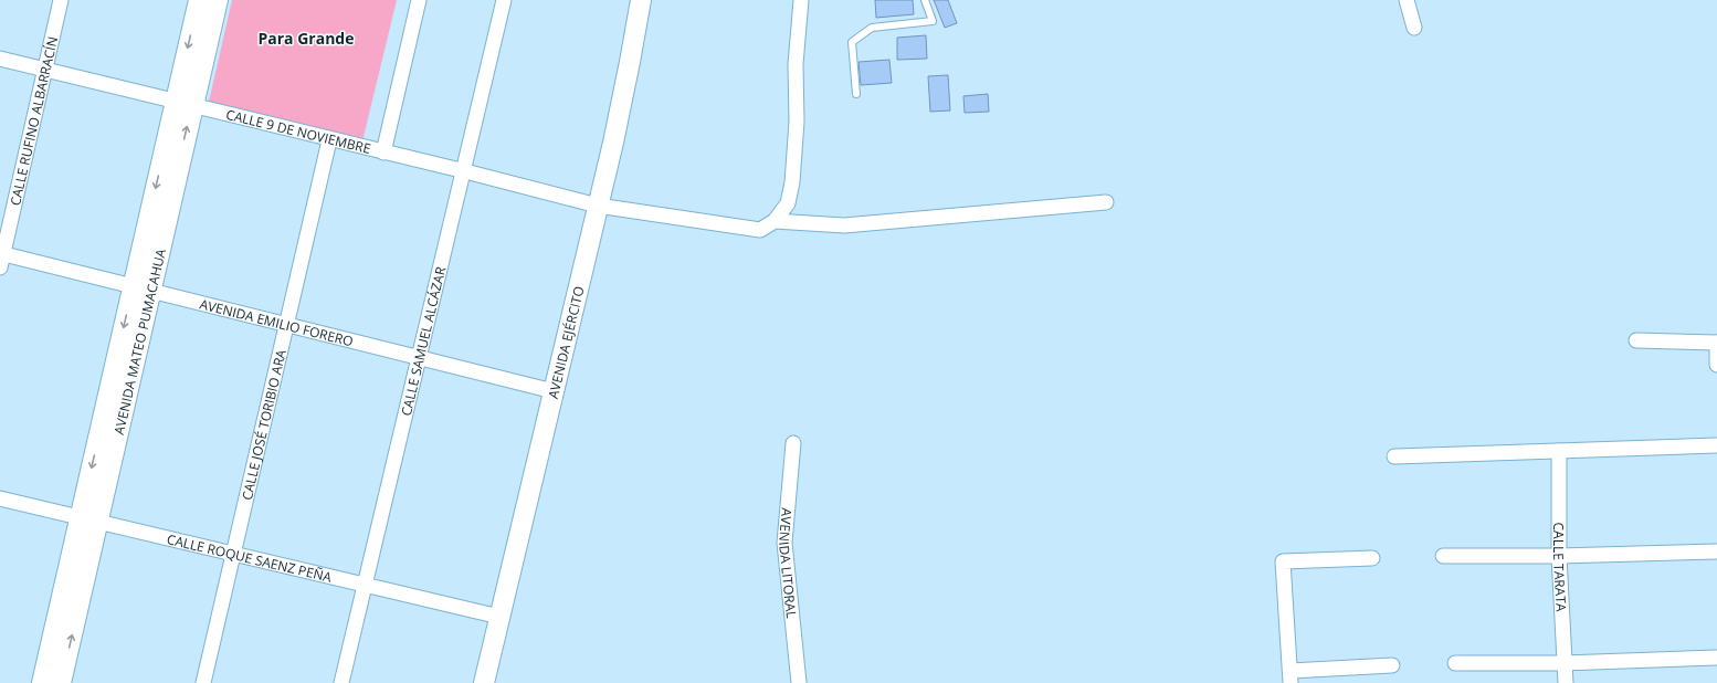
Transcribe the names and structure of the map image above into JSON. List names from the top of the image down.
{
  "streets": {
    "street": [
      "CALLE RUFINO ALBARRACÍN",
      "CALLE 9 DE NOVIEMBRE",
      "AVENIDA EMILIO FORERO",
      "AVENIDA MATEO PUMACAHUA",
      "CALLE SAMUEL ALCÁZAR",
      "AVENIDA EJÉRCITO",
      "CALLE JOSÉ TORIBIO ARA",
      "CALLE ROQUE SAENZ PEÑA",
      "AVENIDA LITORAL",
      "CALLE TARATA"
    ]
  },
  "crossings": [
    ["CALLE RUFINO ALBARRACÍN", "CALLE 9 DE NOVIEMBRE"],
    ["CALLE RUFINO ALBARRACÍN", "AVENIDA EMILIO FORERO"],
    ["CALLE 9 DE NOVIEMBRE", "AVENIDA MATEO PUMACAHUA"],
    ["CALLE 9 DE NOVIEMBRE", "CALLE SAMUEL ALCÁZAR"],
    ["CALLE 9 DE NOVIEMBRE", "AVENIDA EJÉRCITO"],
    ["CALLE 9 DE NOVIEMBRE", "CALLE JOSÉ TORIBIO ARA"],
    ["AVENIDA EMILIO FORERO", "AVENIDA MATEO PUMACAHUA"],
    ["AVENIDA EMILIO FORERO", "CALLE SAMUEL ALCÁZAR"],
    ["AVENIDA EMILIO FORERO", "AVENIDA EJÉRCITO"],
    ["AVENIDA EMILIO FORERO", "CALLE JOSÉ TORIBIO ARA"],
    ["AVENIDA MATEO PUMACAHUA", "CALLE ROQUE SAENZ PEÑA"],
    ["CALLE SAMUEL ALCÁZAR", "CALLE ROQUE SAENZ PEÑA"],
    ["AVENIDA EJÉRCITO", "CALLE ROQUE SAENZ PEÑA"],
    ["CALLE JOSÉ TORIBIO ARA", "CALLE ROQUE SAENZ PEÑA"]
  ],
  "districts": ["Para Grande"]
}
